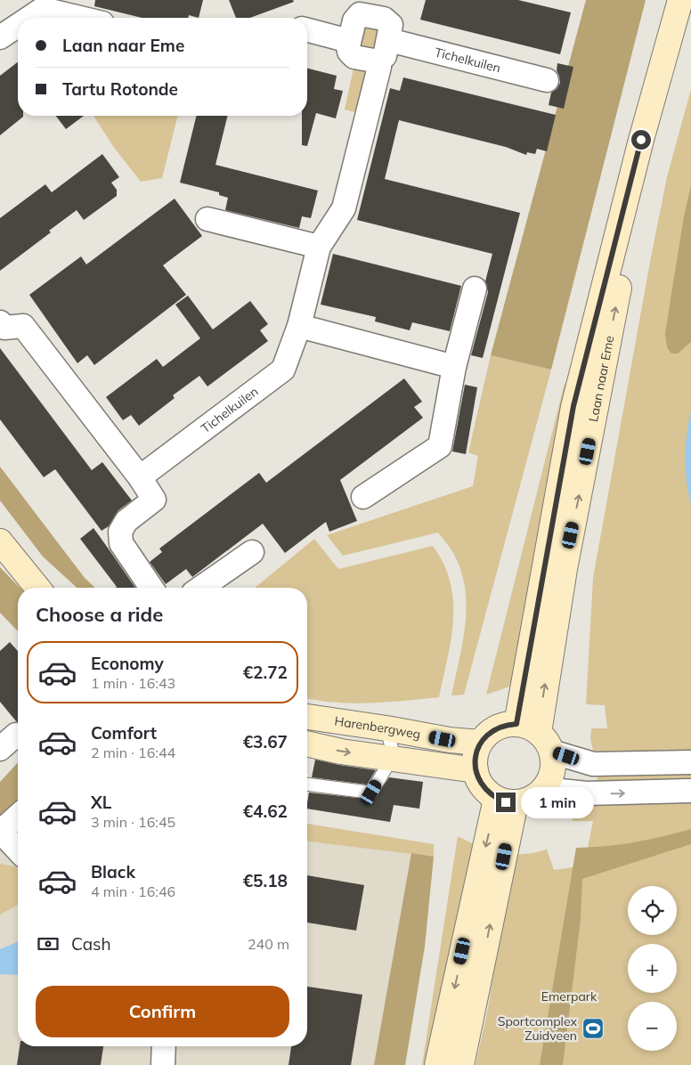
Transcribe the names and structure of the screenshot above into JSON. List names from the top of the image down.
{
  "streets": {
    "street": ["Tichelkuilen", "Laan naar Eme", "Harenbergweg"]
  },
  "crossings": [
    ["Laan naar Eme", "Harenbergweg"]
  ],
  "parks": ["Emerpark"],
  "places": {
    "sports": ["Sportcomplex Zuidveen"]
  },
  "page": {
    "banner": ["Laan naar Eme", "Tartu Rotonde"],
    "heading": "Choose a ride",
    "list": [
      {
        "name": "Economy",
        "note": "1 min · 16:43",
        "value": "€2.72"
      },
      {
        "name": "Comfort",
        "note": "2 min · 16:44",
        "value": "€3.67"
      },
      {
        "name": "XL",
        "note": "3 min · 16:45",
        "value": "€4.62"
      },
      {
        "name": "Black",
        "note": "4 min · 16:46",
        "value": "€5.18"
      }
    ],
    "bubble": "1 min",
    "map_buttons": ["+", "−"],
    "pay": ["Cash", "240 m"],
    "buttons": "Confirm"
  }
}
